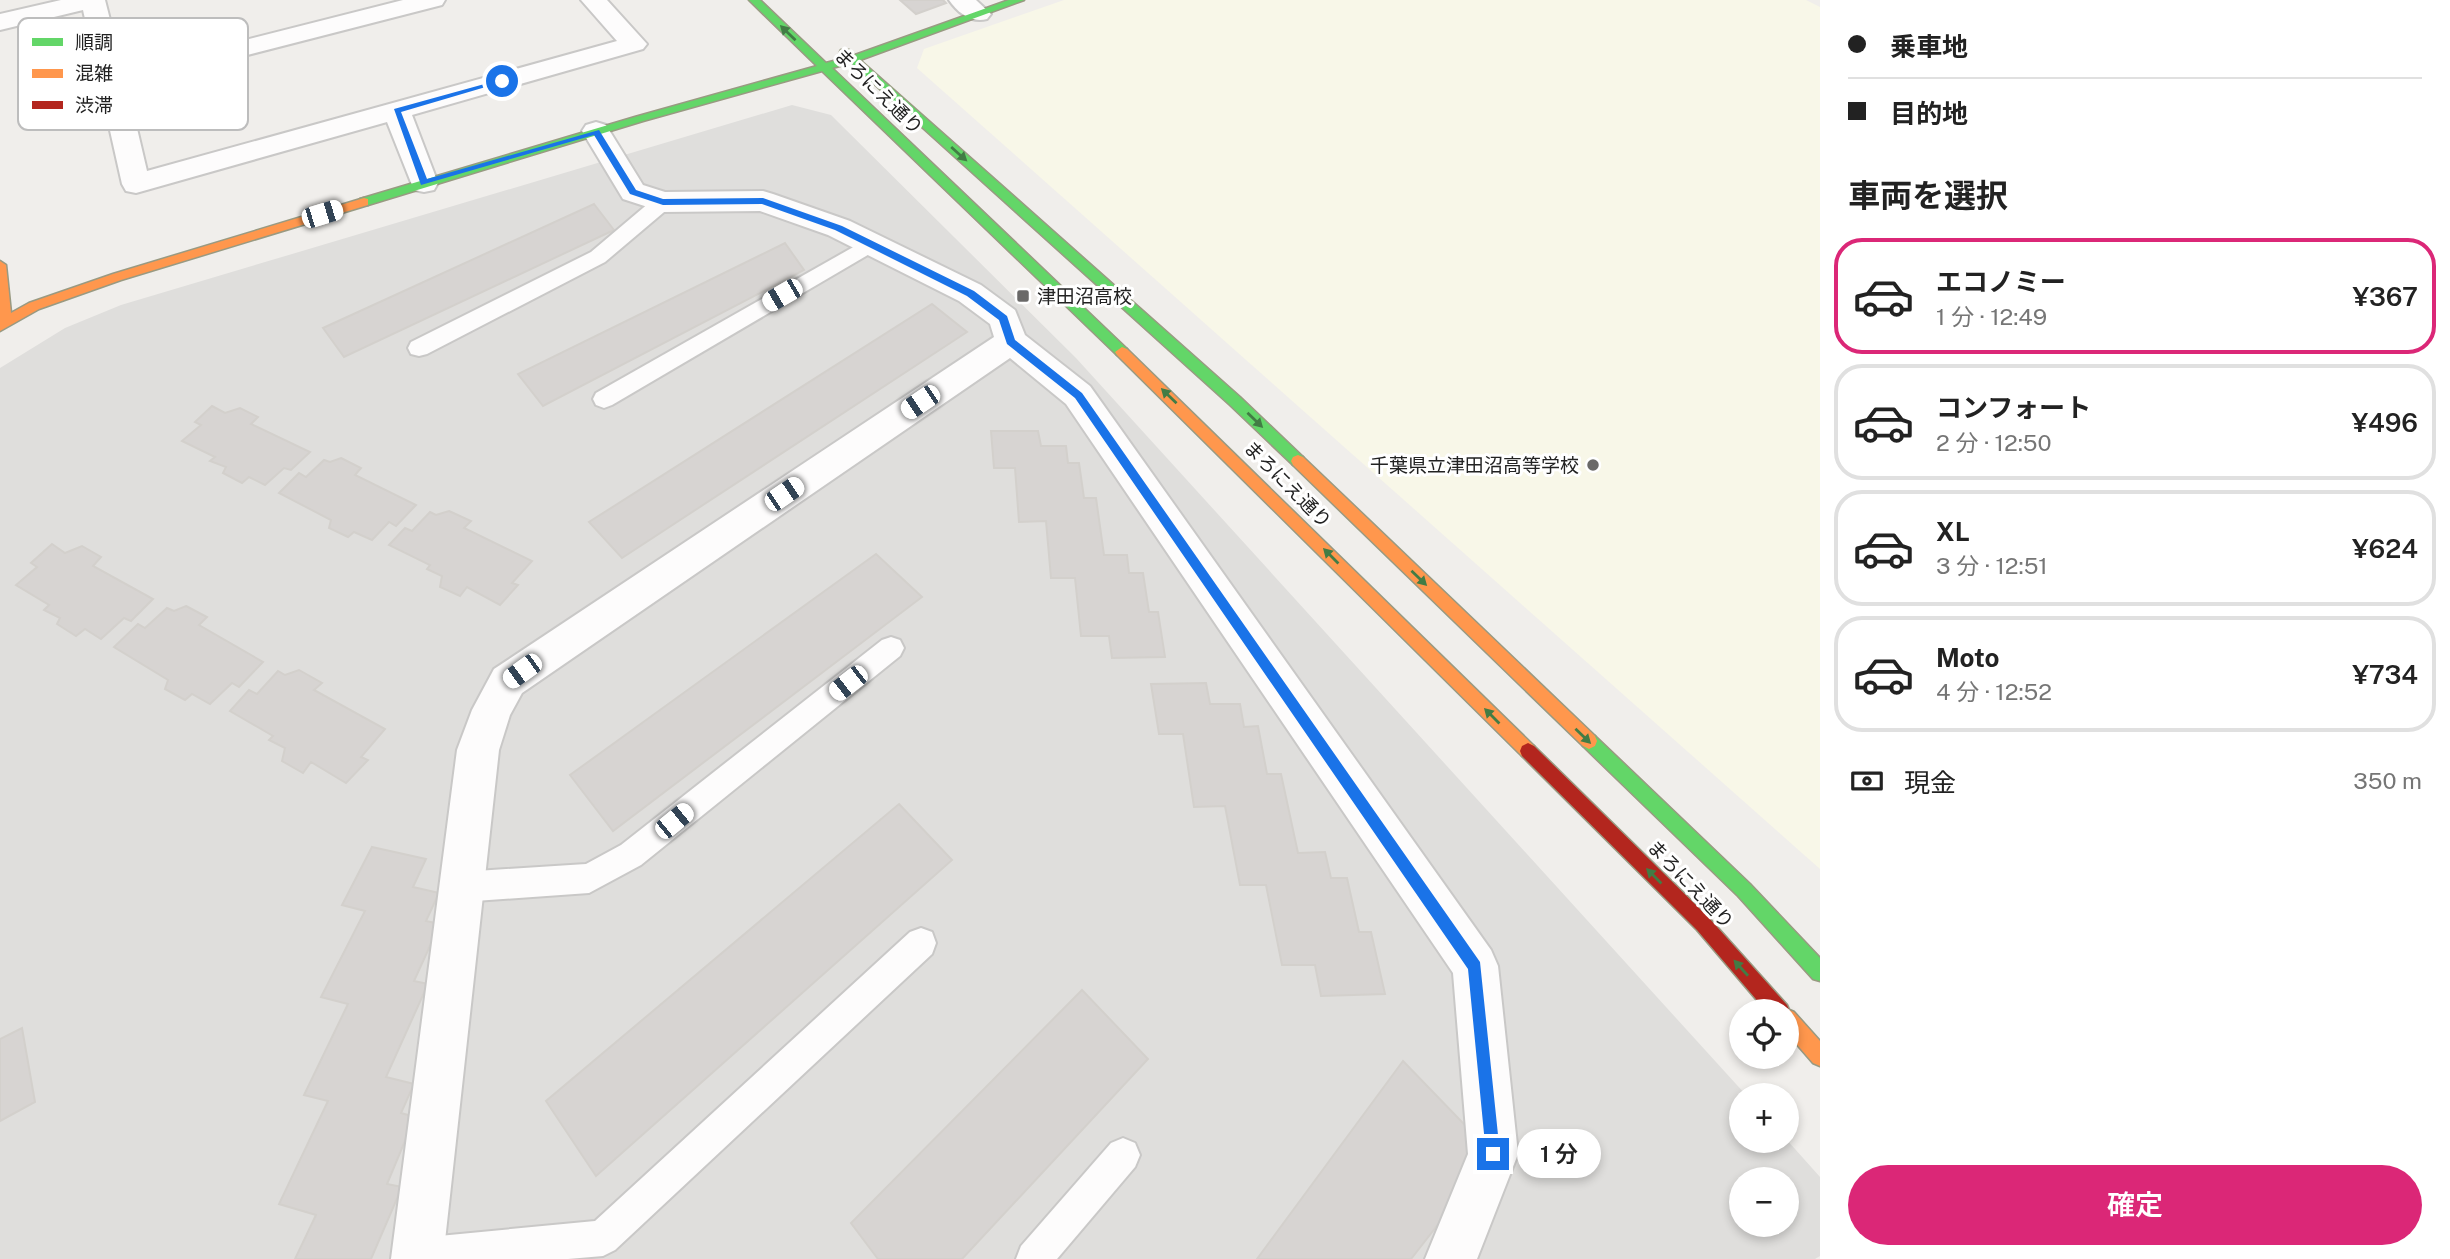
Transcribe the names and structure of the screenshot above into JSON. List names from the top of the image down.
{
  "streets": {
    "street": ["まろにえ通り"]
  },
  "places": {
    "transit": ["津田沼高校"],
    "other": ["千葉県立津田沼高等学校"]
  },
  "legend": ["順調", "混雑", "渋滞"],
  "page": {
    "banner": ["乗車地", "目的地"],
    "heading": "車両を選択",
    "list": [
      {
        "name": "エコノミー",
        "note": "1 分 · 12:49",
        "value": "¥367"
      },
      {
        "name": "コンフォート",
        "note": "2 分 · 12:50",
        "value": "¥496"
      },
      {
        "name": "XL",
        "note": "3 分 · 12:51",
        "value": "¥624"
      },
      {
        "name": "Moto",
        "note": "4 分 · 12:52",
        "value": "¥734"
      }
    ],
    "pay": ["現金", "350 m"],
    "map_buttons": ["+", "−"],
    "bubble": "1 分",
    "buttons": "確定"
  }
}
